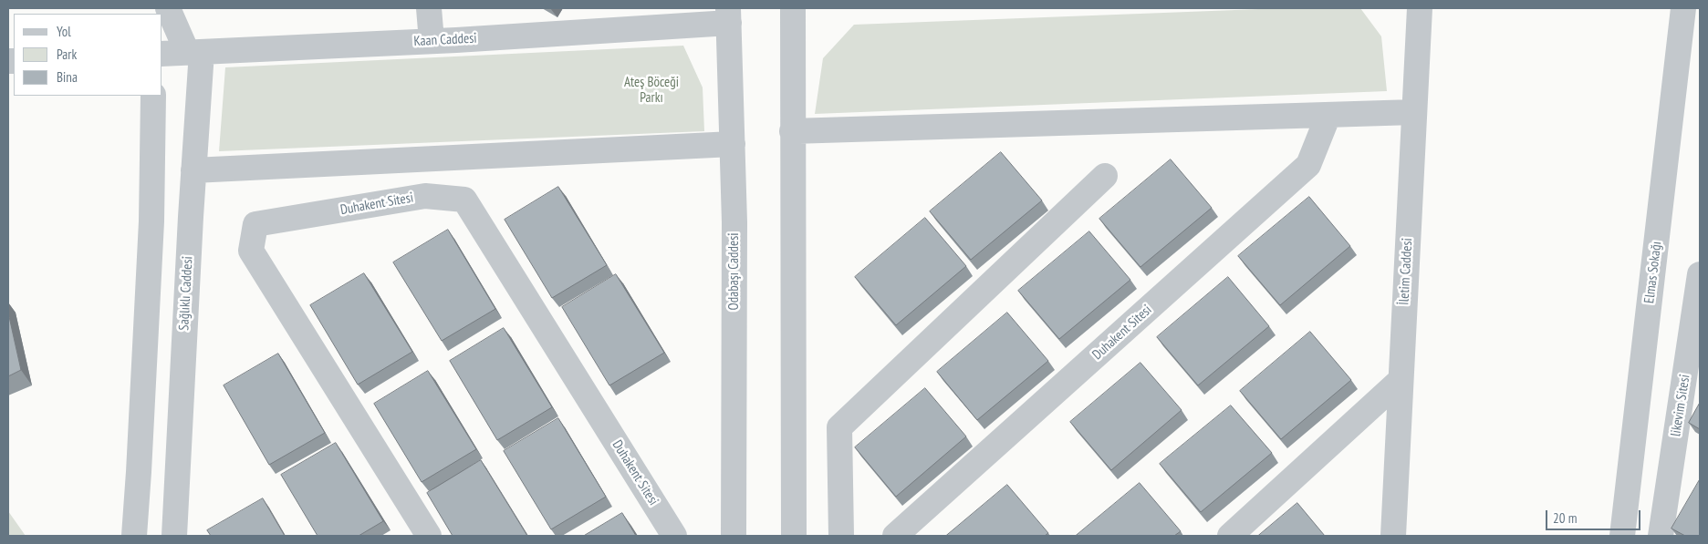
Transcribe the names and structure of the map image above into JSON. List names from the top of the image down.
{
  "streets": {
    "street": [
      "Kaan Caddesi",
      "Duhakent Sitesi",
      "Odabaşı Caddesi",
      "İletim Caddesi",
      "Elmas Sokağı",
      "Sağlıklı Caddesi",
      "likevim Sitesi"
    ]
  },
  "crossings": [
    ["Kaan Caddesi", "Odabaşı Caddesi"],
    ["Kaan Caddesi", "Sağlıklı Caddesi"]
  ],
  "parks": ["Ateş Böceği Parkı"],
  "legend": ["Yol", "Park", "Bina"],
  "scale_bar": "20 m"
}
